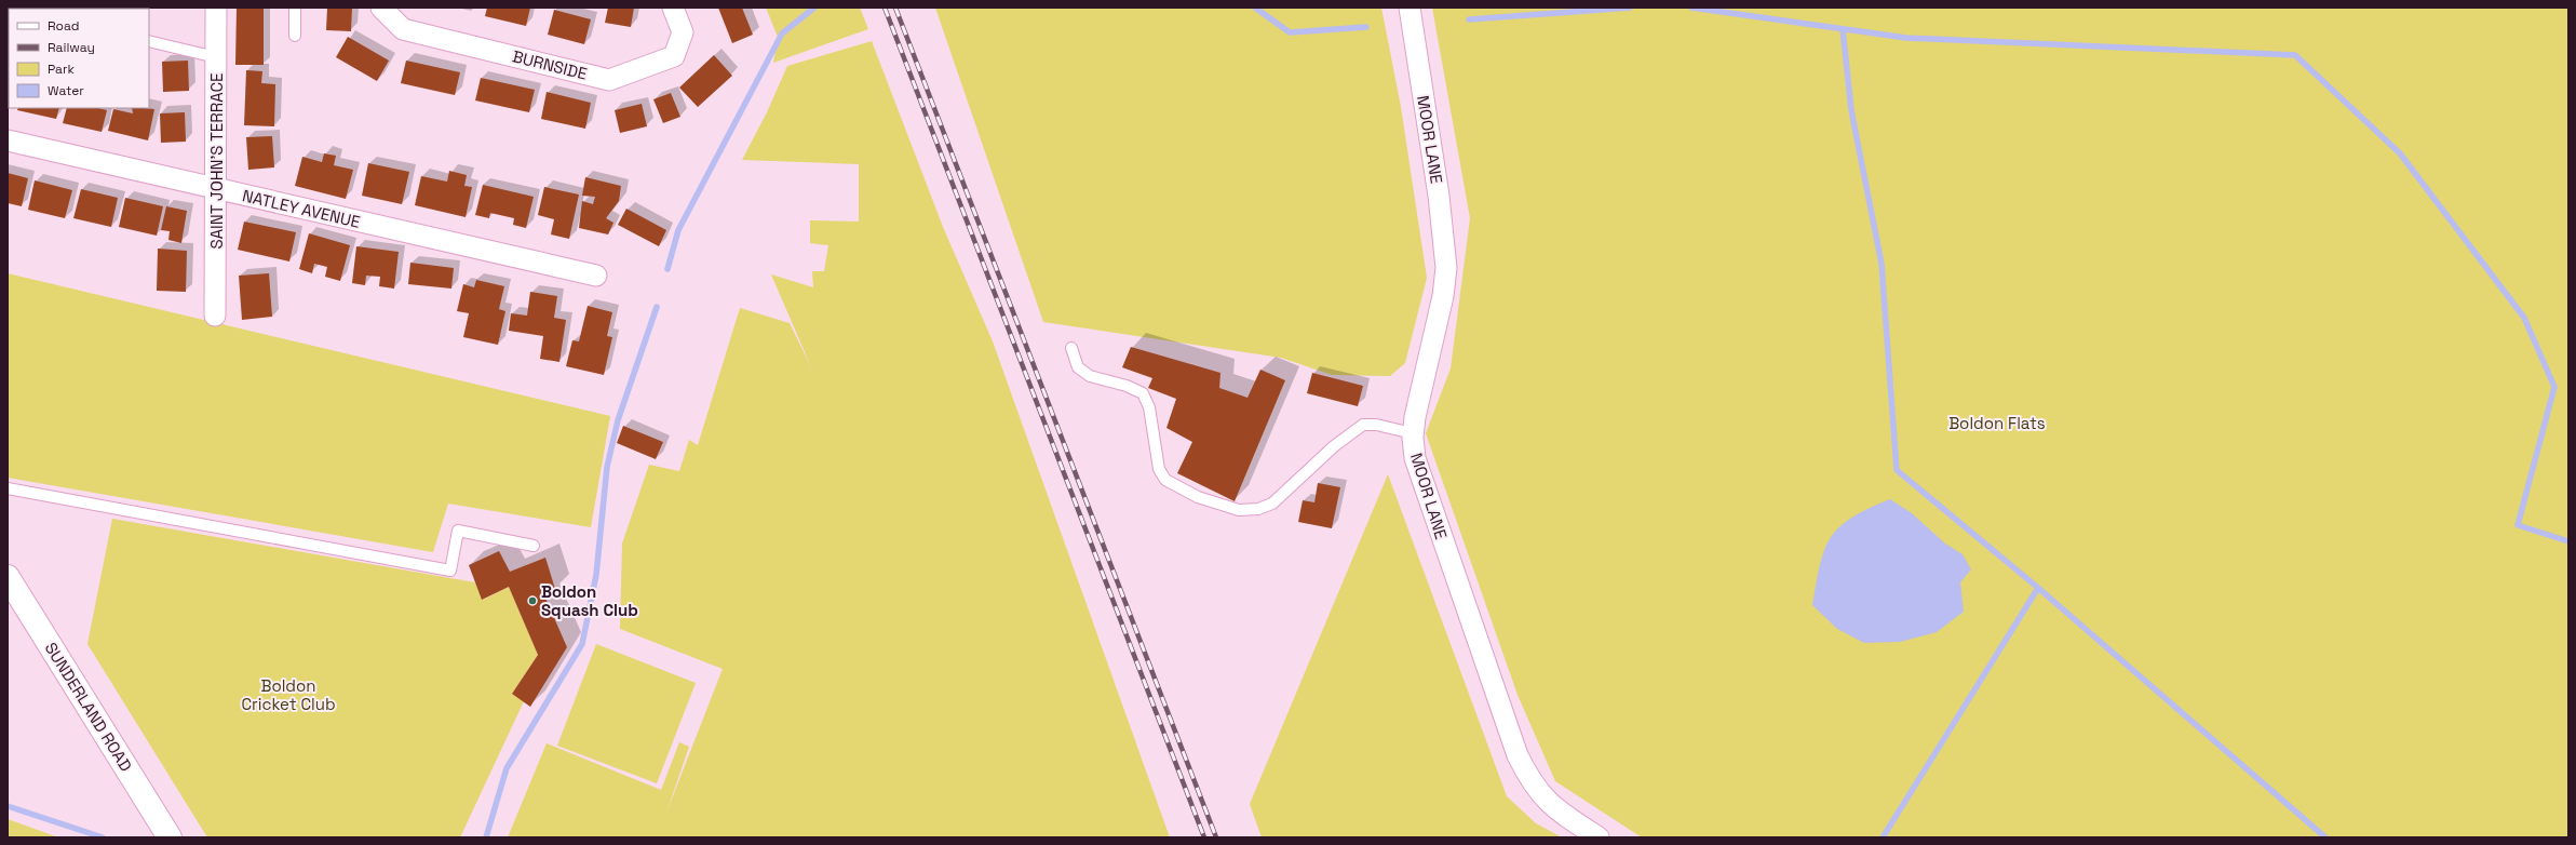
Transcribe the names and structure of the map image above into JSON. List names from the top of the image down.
{
  "streets": {
    "main road": ["SUNDERLAND ROAD"],
    "street": [
      "BURNSIDE",
      "MOOR LANE",
      "SAINT JOHN'S TERRACE",
      "NATLEY AVENUE"
    ]
  },
  "crossings": [
    ["SAINT JOHN'S TERRACE", "NATLEY AVENUE"]
  ],
  "parks": ["Boldon Flats", "Boldon Cricket Club"],
  "places": ["Boldon Squash Club"],
  "legend": [
    "Road",
    "Railway",
    "Park",
    "Water"
  ]
}
